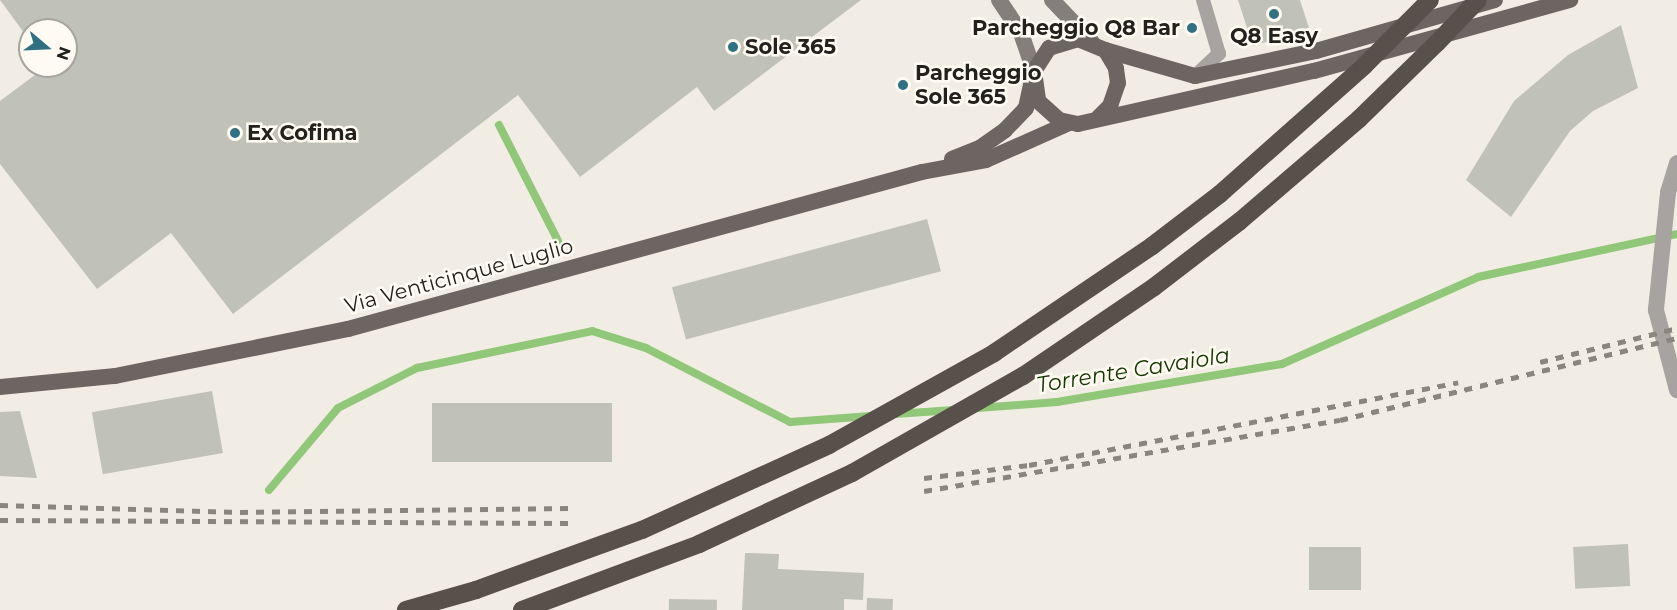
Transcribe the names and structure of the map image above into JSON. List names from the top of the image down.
{
  "streets": {
    "main road": ["Via Venticinque Luglio"]
  },
  "water": ["Torrente Cavaiola"],
  "places": [
    "Q8 Easy",
    "Parcheggio Q8 Bar",
    "Sole 365",
    "Parcheggio Sole 365",
    "Ex Cofima"
  ],
  "north": "right"
}
